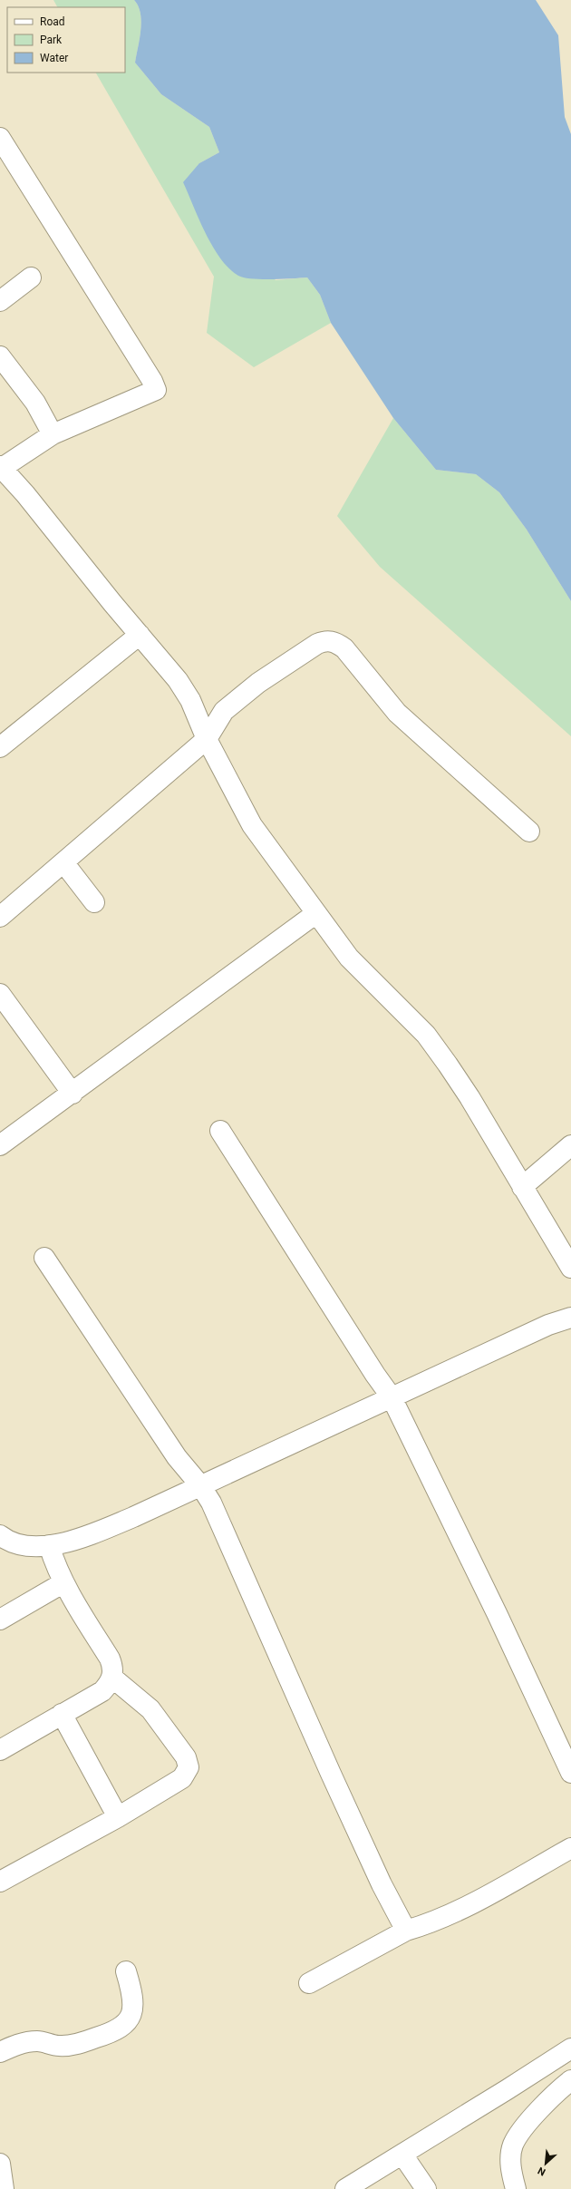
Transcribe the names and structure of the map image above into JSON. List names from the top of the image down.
{
  "legend": ["Road", "Park", "Water"],
  "north": "bottom left"
}
